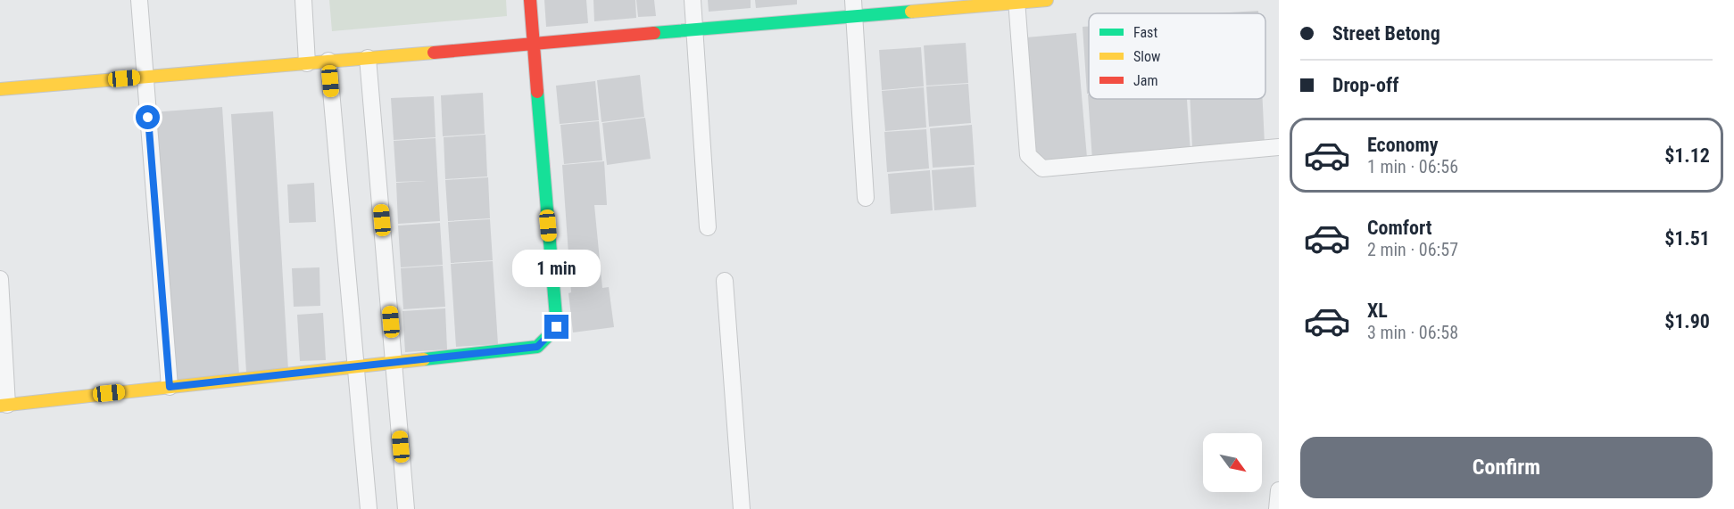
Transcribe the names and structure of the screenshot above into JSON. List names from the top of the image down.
{
  "legend": ["Fast", "Slow", "Jam"],
  "north": "bottom right",
  "page": {
    "banner": ["Street Betong", "Drop-off"],
    "list": [
      {
        "name": "Economy",
        "note": "1 min · 06:56",
        "value": "$1.12"
      },
      {
        "name": "Comfort",
        "note": "2 min · 06:57",
        "value": "$1.51"
      },
      {
        "name": "XL",
        "note": "3 min · 06:58",
        "value": "$1.90"
      }
    ],
    "bubble": "1 min",
    "buttons": "Confirm"
  }
}
